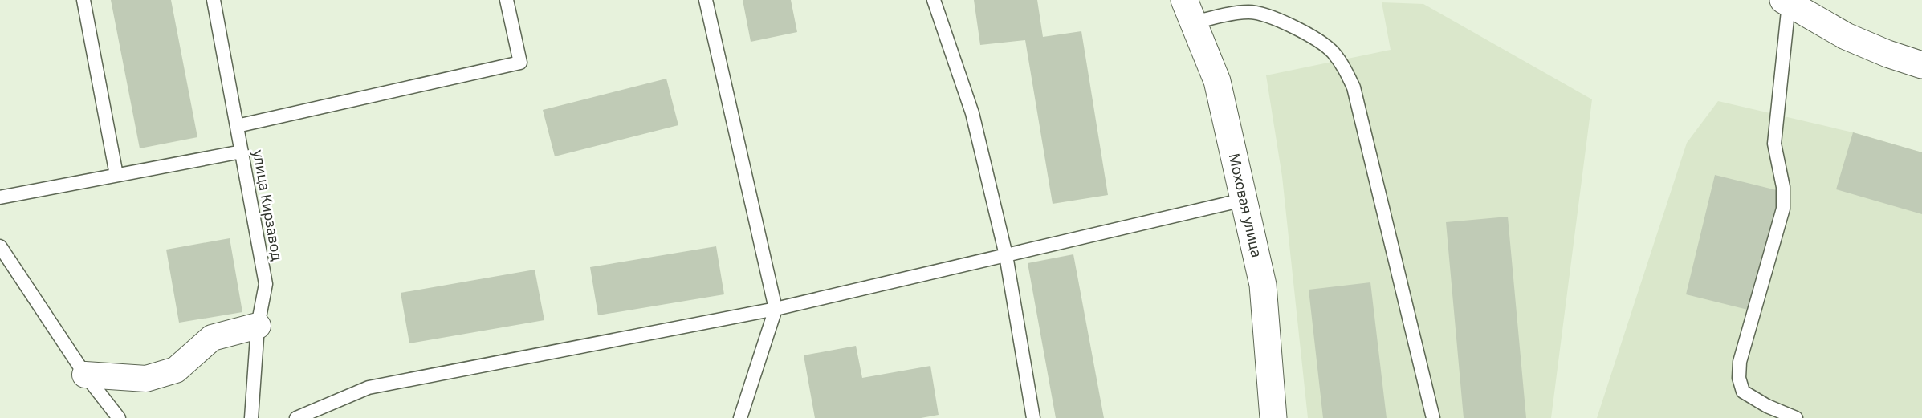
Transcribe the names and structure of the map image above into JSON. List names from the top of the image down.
{
  "streets": {
    "street": ["Моховая улица"],
    "lane": ["улица Кирзавод"]
  }
}
